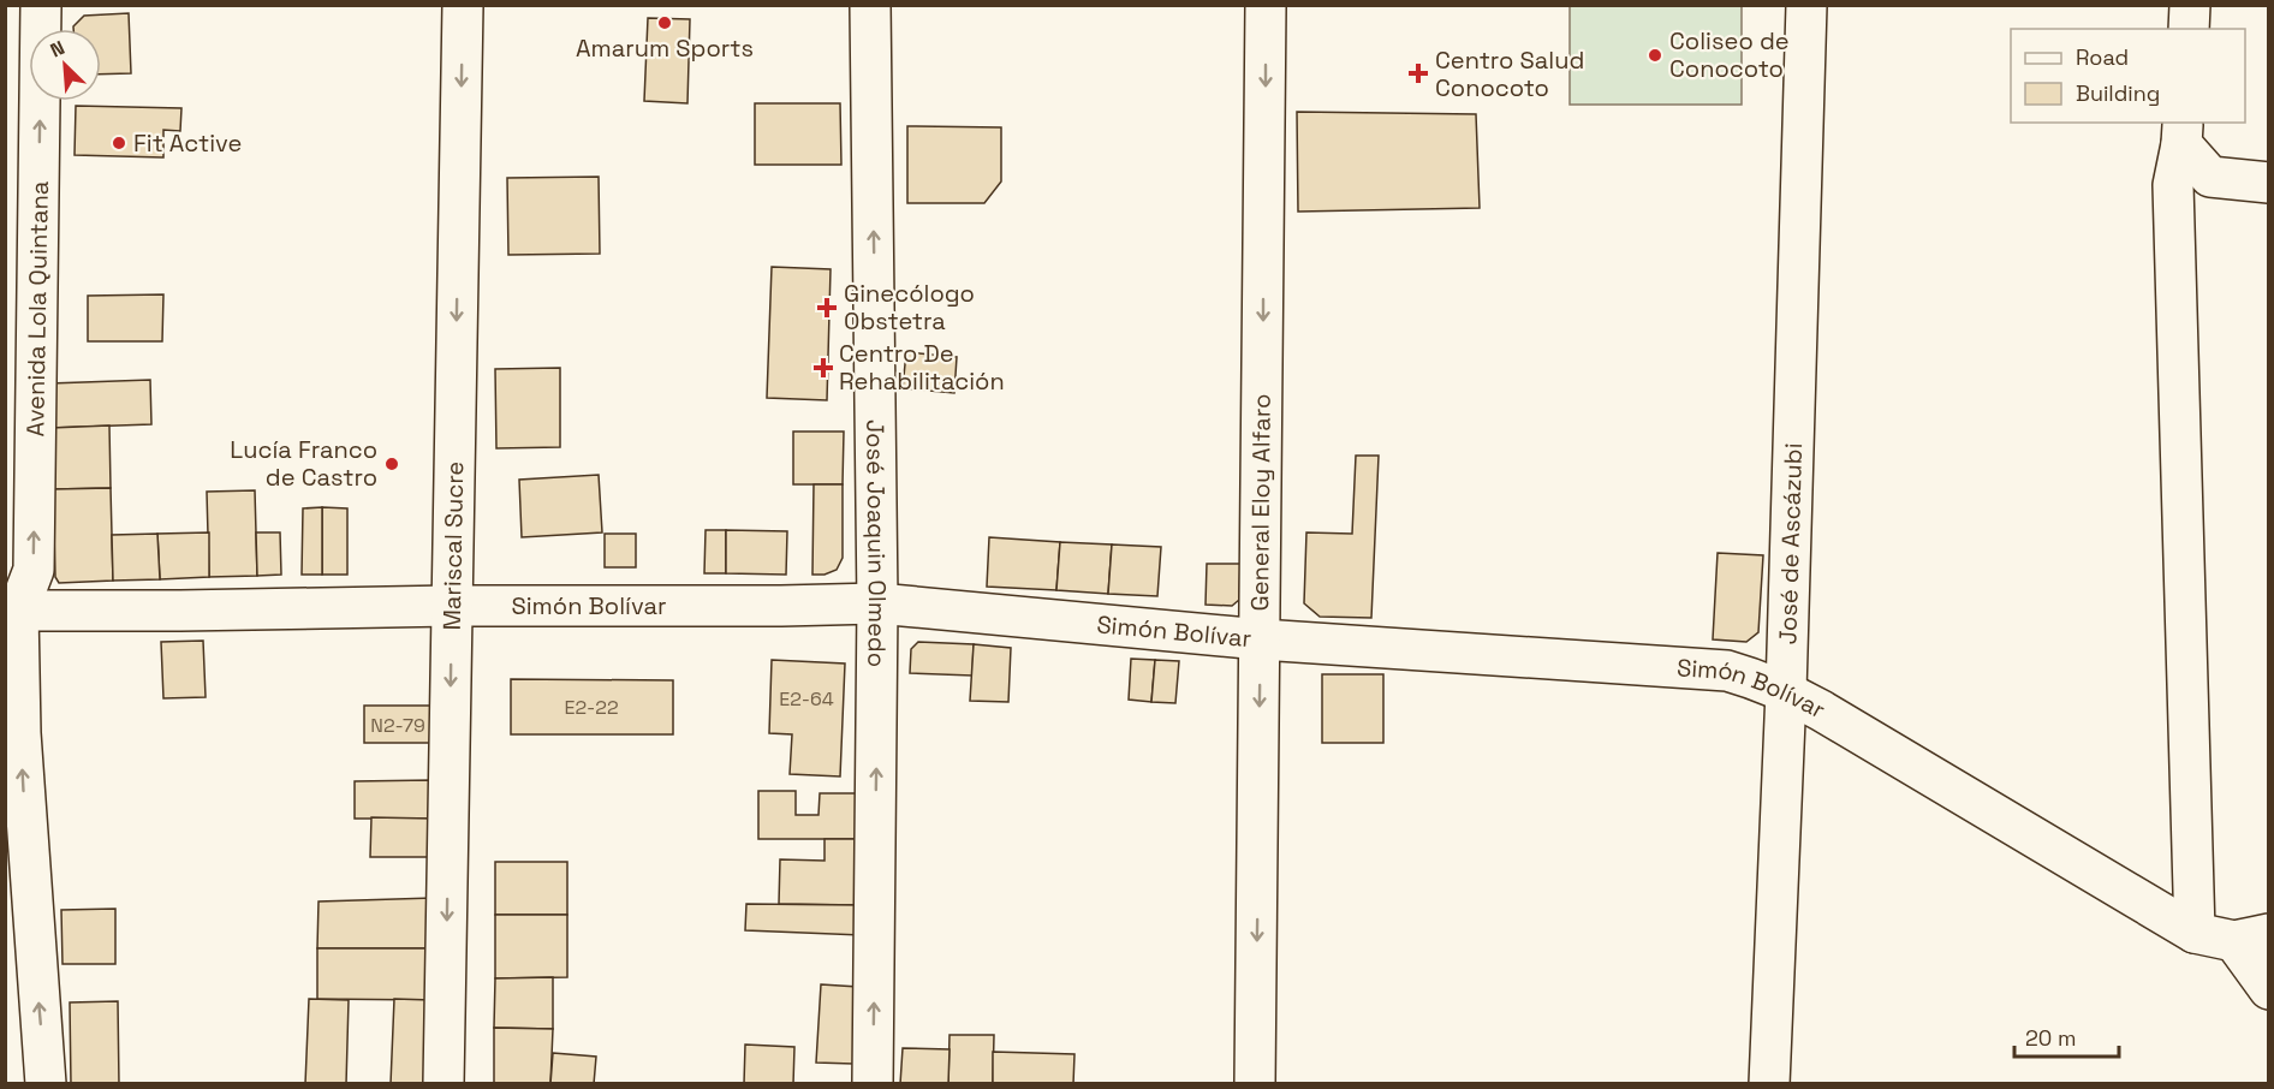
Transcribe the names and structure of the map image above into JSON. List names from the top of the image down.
{
  "streets": {
    "street": [
      "Avenida Lola Quintana",
      "General Eloy Alfaro",
      "Mariscal Sucre",
      "José Joaquin Olmedo",
      "José de Ascázubi",
      "Simón Bolívar"
    ]
  },
  "crossings": [
    ["Avenida Lola Quintana", "Simón Bolívar"],
    ["General Eloy Alfaro", "Simón Bolívar"],
    ["Mariscal Sucre", "Simón Bolívar"],
    ["José Joaquin Olmedo", "Simón Bolívar"],
    ["José de Ascázubi", "Simón Bolívar"]
  ],
  "one_way": [
    "Avenida Lola Quintana",
    "General Eloy Alfaro",
    "Mariscal Sucre",
    "José Joaquin Olmedo"
  ],
  "places": {
    "other": [
      "Amarum Sports",
      "Coliseo de Conocoto",
      "Fit Active",
      "Lucía Franco de Castro"
    ],
    "health": ["Centro Salud Conocoto", "Ginecólogo Obstetra", "Centro De Rehabilitación"]
  },
  "house_numbers": ["E2-64", "E2-22", "N2-79"],
  "legend": ["Road", "Building"],
  "scale_bar": "20 m",
  "north": "top left"
}
